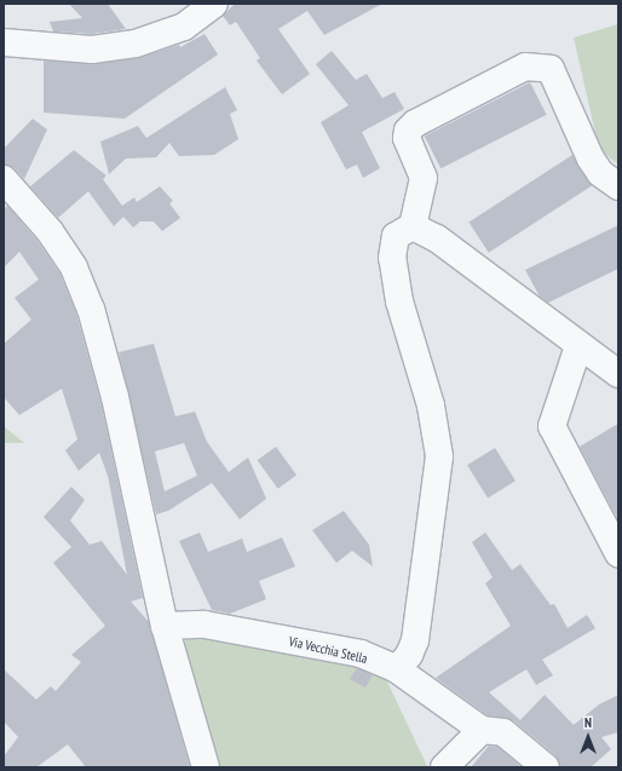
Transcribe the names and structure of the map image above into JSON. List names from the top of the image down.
{
  "streets": {
    "street": ["Via Vecchia Stella"]
  },
  "north": "top"
}
